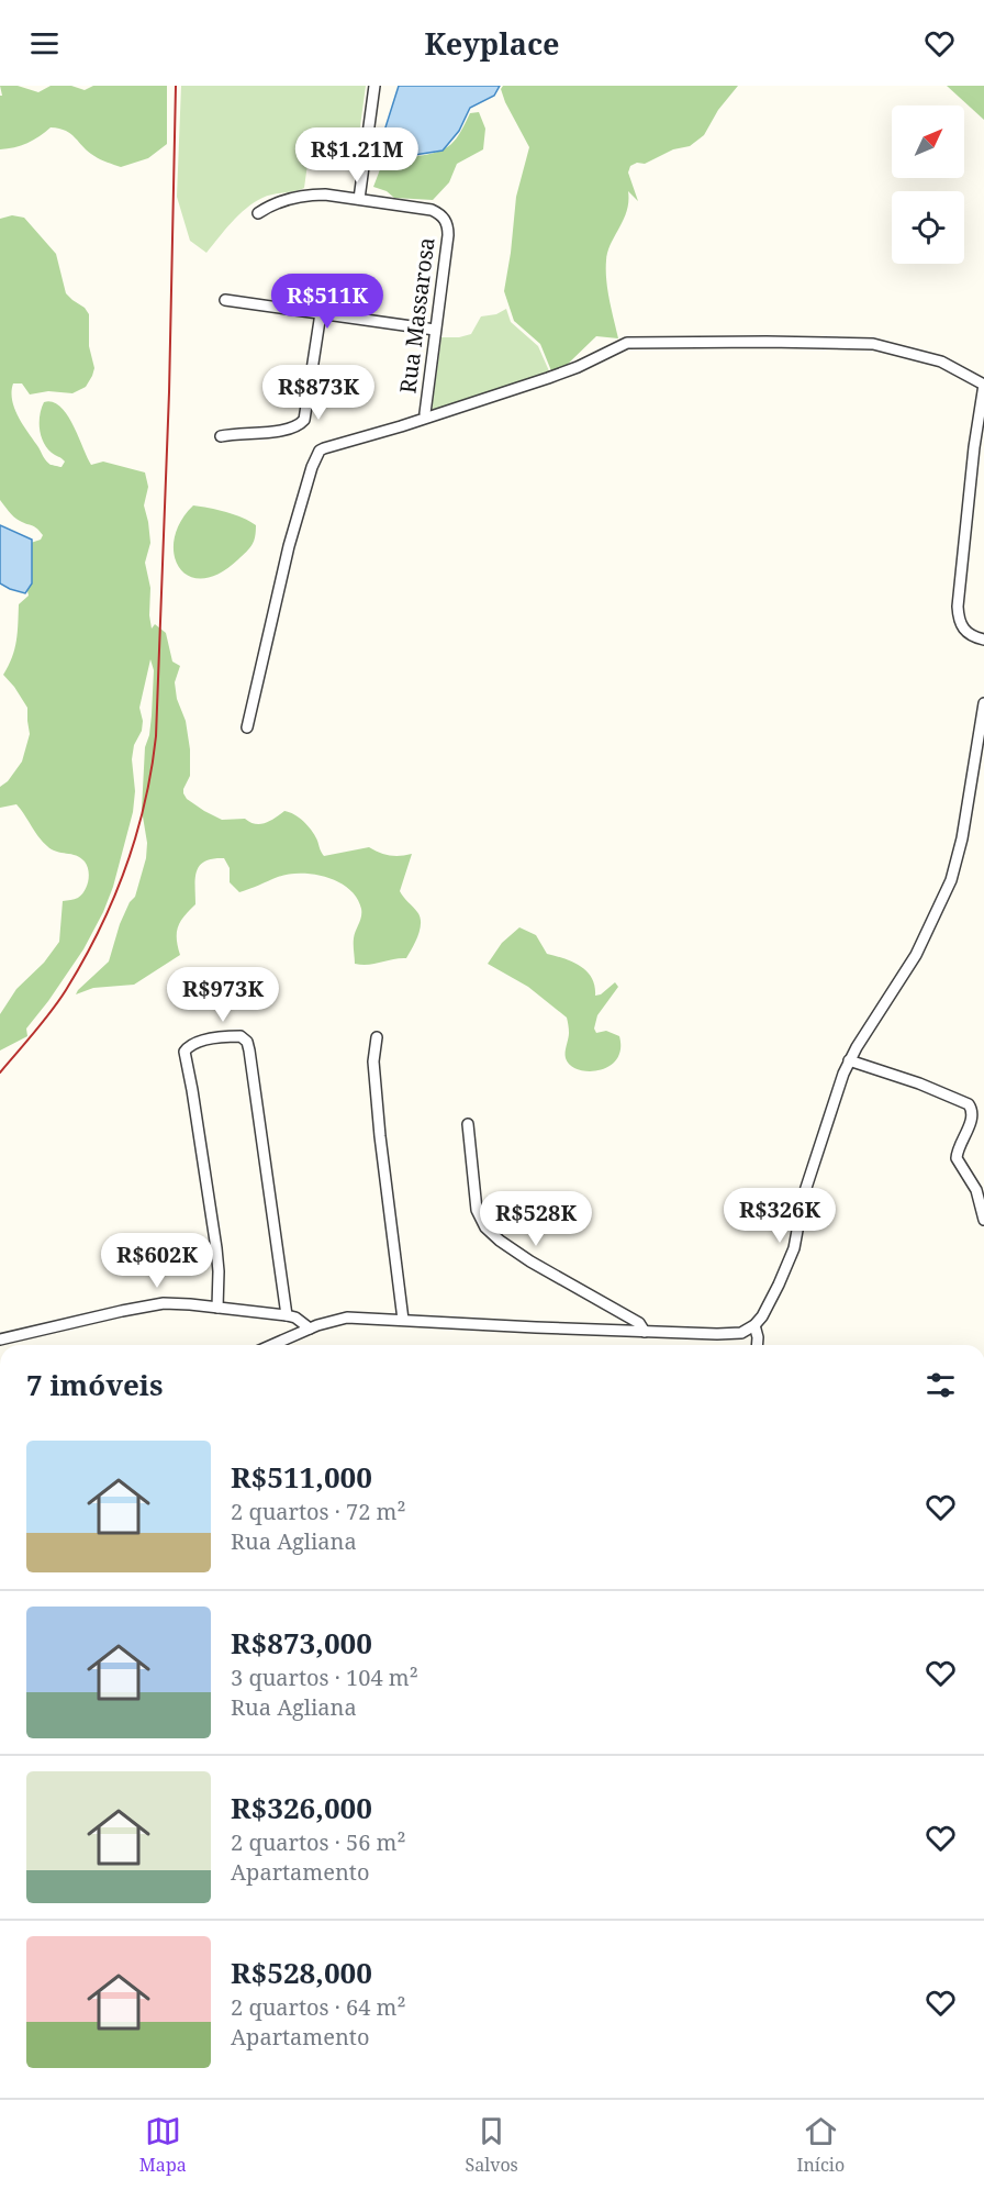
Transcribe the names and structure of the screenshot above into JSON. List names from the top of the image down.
{
  "streets": {
    "street": ["Rua Massarosa"]
  },
  "north": "top right",
  "page": {
    "header": "Keyplace",
    "price": [
      "R$1.21M",
      "R$511K",
      "R$873K",
      "R$973K",
      "R$326K",
      "R$528K",
      "R$602K"
    ],
    "heading": "7 imóveis",
    "list": [
      {
        "name": "R$511,000",
        "note": "2 quartos · 72 m² · Rua Agliana"
      },
      {
        "name": "R$873,000",
        "note": "3 quartos · 104 m² · Rua Agliana"
      },
      {
        "name": "R$326,000",
        "note": "2 quartos · 56 m² · Apartamento"
      },
      {
        "name": "R$528,000",
        "note": "2 quartos · 64 m² · Apartamento"
      }
    ],
    "tabs": ["Mapa", "Salvos", "Início"]
  }
}
